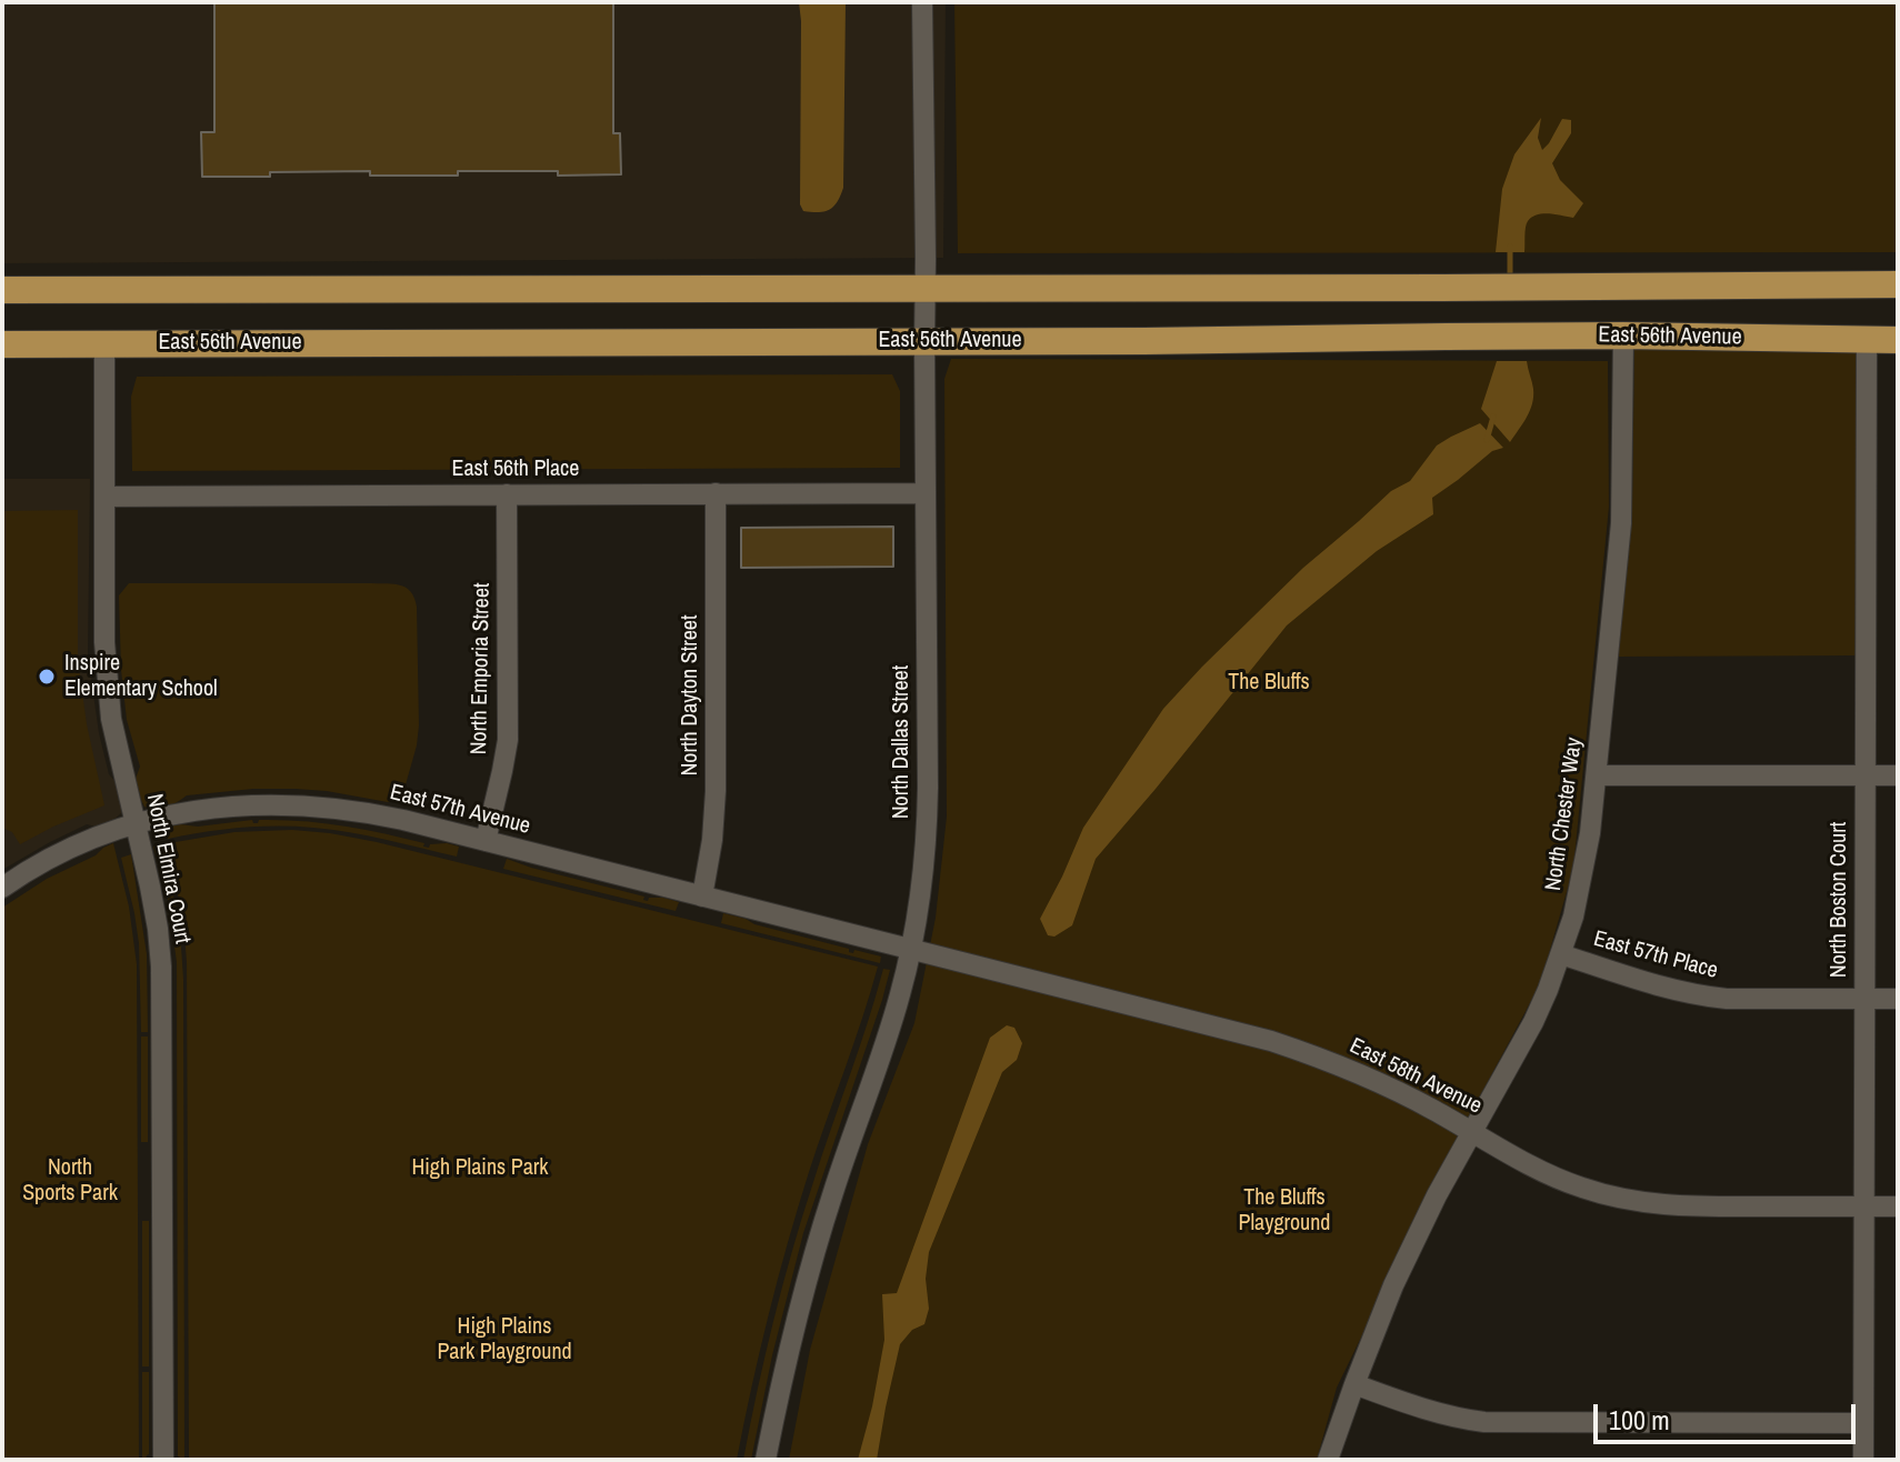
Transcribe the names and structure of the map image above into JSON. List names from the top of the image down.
{
  "streets": {
    "main road": ["East 56th Avenue"],
    "street": [
      "East 56th Place",
      "North Emporia Street",
      "North Dayton Street",
      "North Dallas Street",
      "East 57th Avenue",
      "North Chester Way",
      "North Elmira Court",
      "North Boston Court",
      "East 57th Place",
      "East 58th Avenue"
    ]
  },
  "crossings": [
    ["East 56th Avenue", "North Dallas Street"],
    ["East 56th Avenue", "North Chester Way"],
    ["East 56th Avenue", "North Elmira Court"],
    ["East 56th Avenue", "North Boston Court"],
    ["East 56th Place", "North Emporia Street"],
    ["East 56th Place", "North Dayton Street"],
    ["East 56th Place", "North Dallas Street"],
    ["East 56th Place", "North Elmira Court"],
    ["North Emporia Street", "East 57th Avenue"],
    ["North Dayton Street", "East 57th Avenue"],
    ["North Dallas Street", "East 57th Avenue"],
    ["North Dallas Street", "East 58th Avenue"],
    ["East 57th Avenue", "North Elmira Court"],
    ["East 57th Avenue", "East 58th Avenue"],
    ["North Chester Way", "East 57th Place"],
    ["North Chester Way", "East 58th Avenue"],
    ["North Boston Court", "East 57th Place"],
    ["North Boston Court", "East 58th Avenue"]
  ],
  "parks": [
    "The Bluffs",
    "North Sports Park",
    "High Plains Park",
    "The Bluffs Playground",
    "High Plains Park Playground"
  ],
  "places": ["Inspire Elementary School"],
  "scale_bar": "100 m"
}
